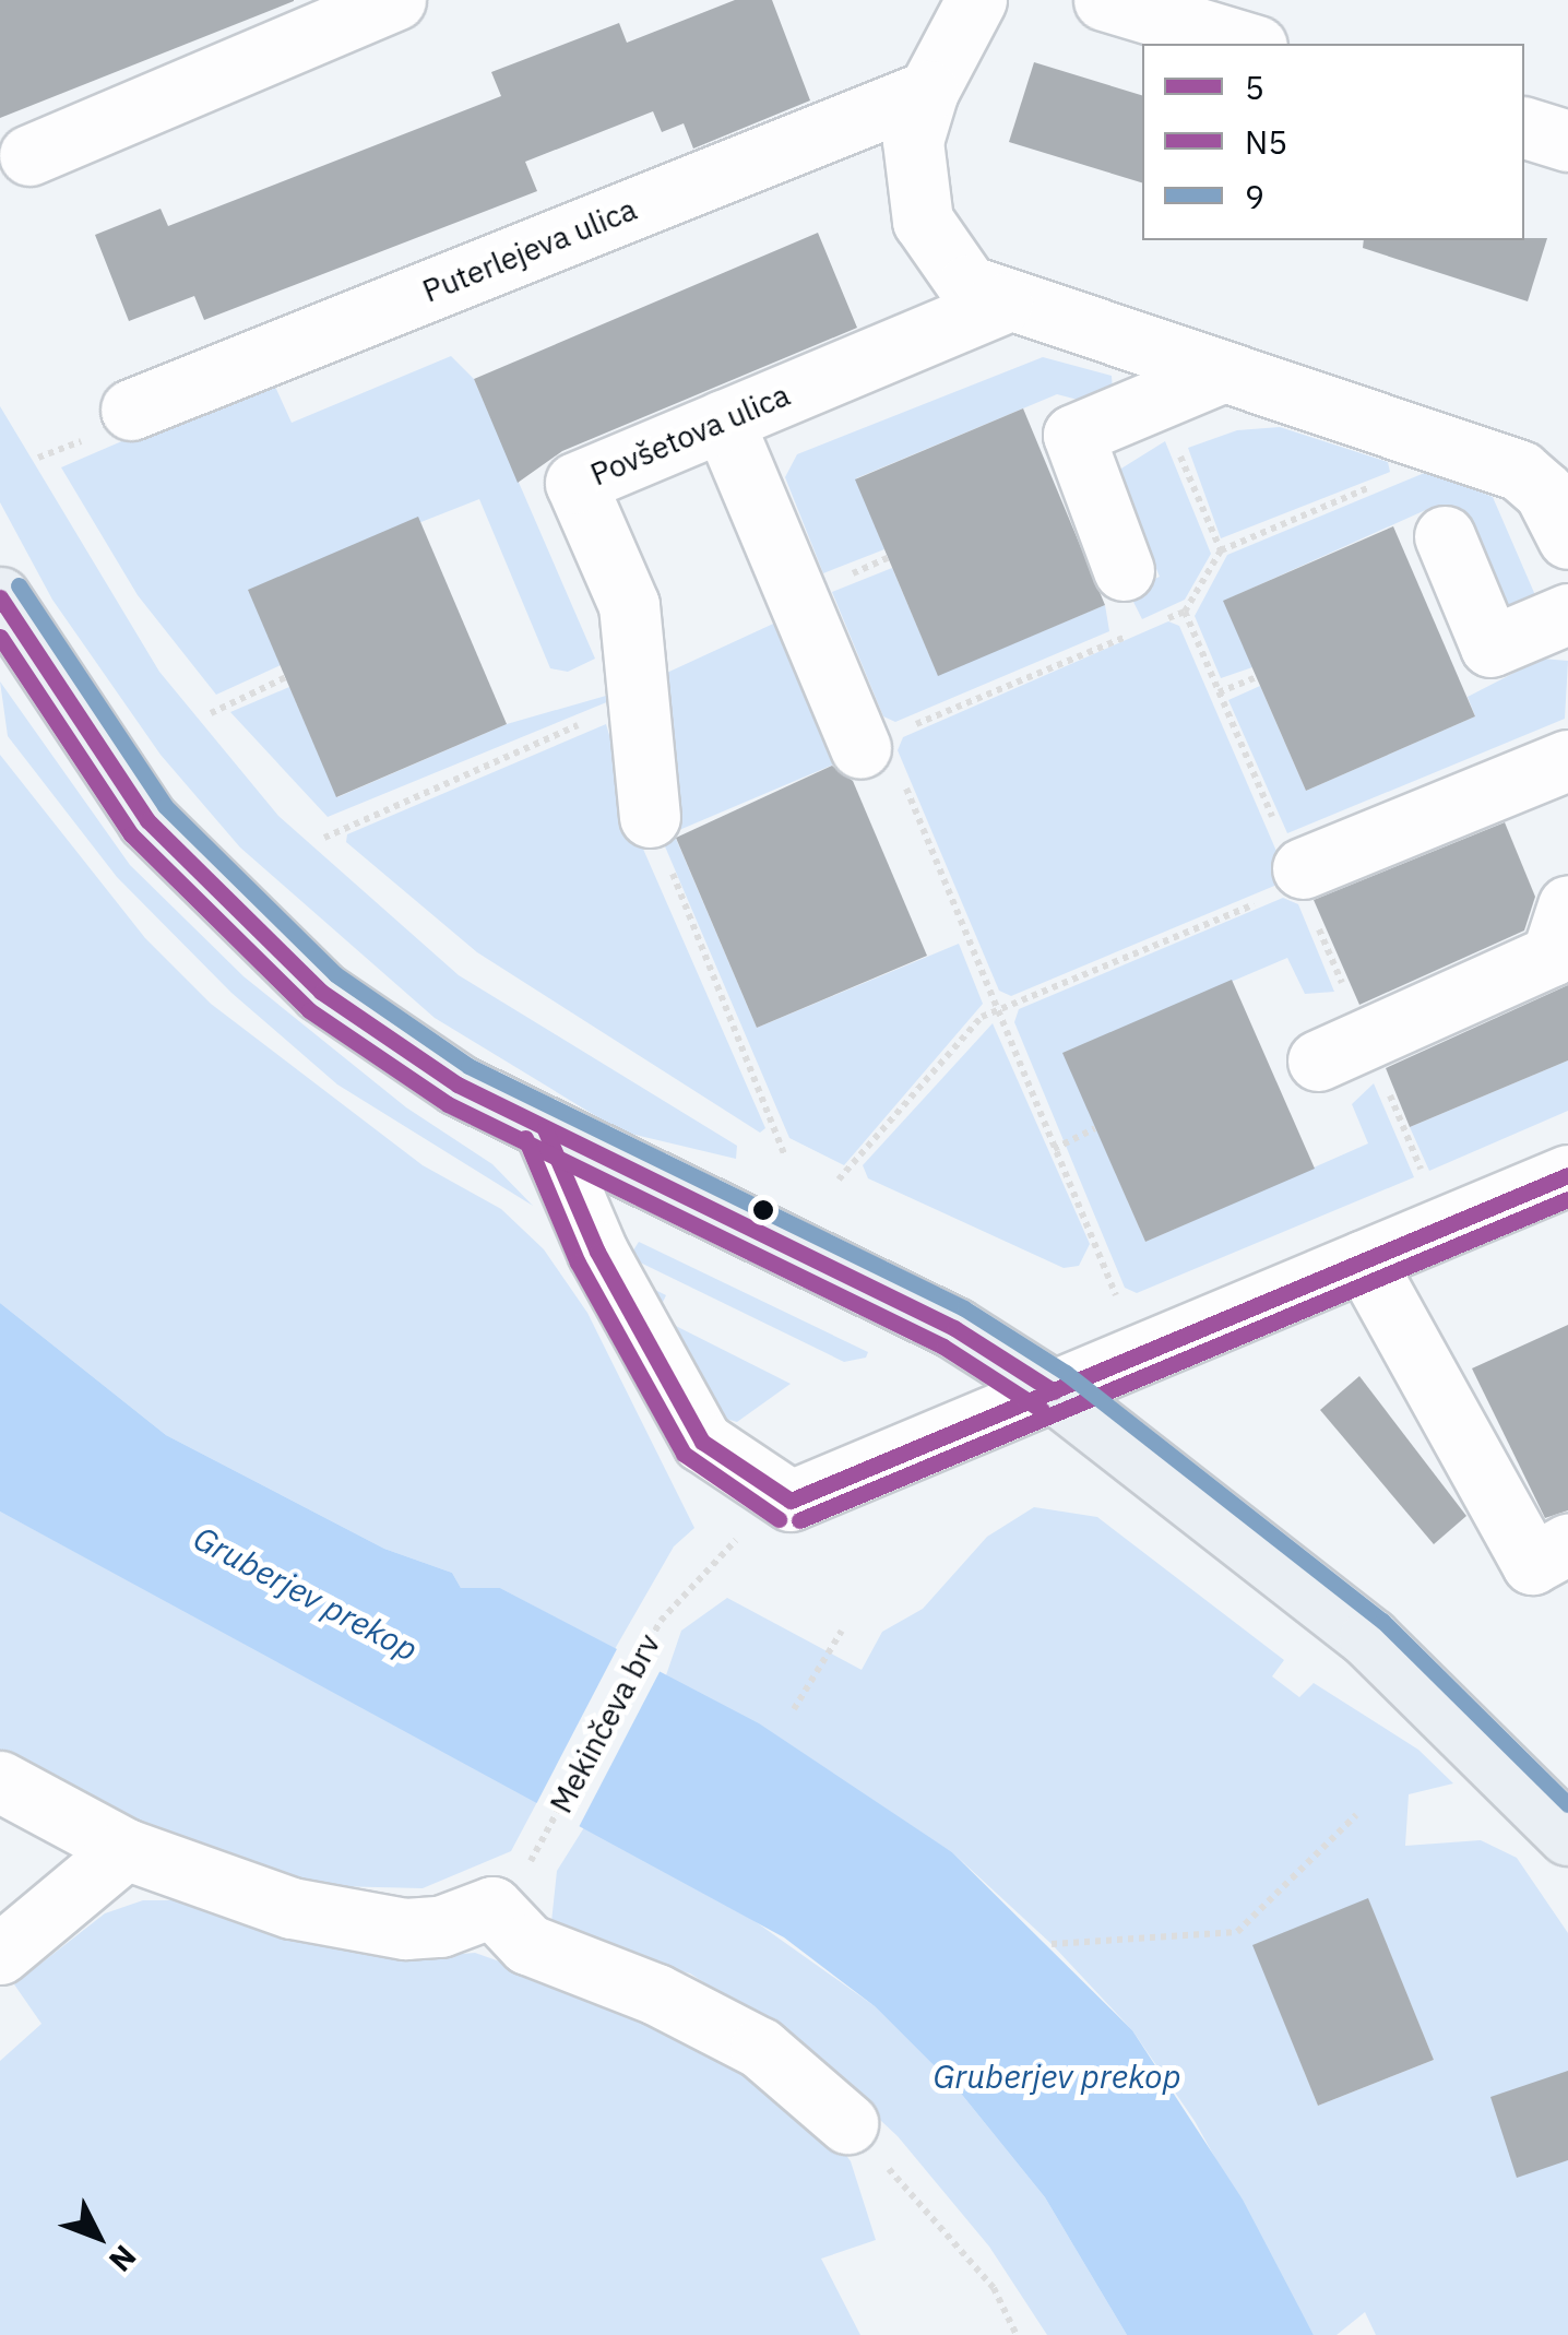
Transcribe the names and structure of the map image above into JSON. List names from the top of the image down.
{
  "streets": {
    "street": ["Puterlejeva ulica", "Povšetova ulica"],
    "path": ["Mekinčeva brv"]
  },
  "water": ["Gruberjev prekop"],
  "lines": ["transit line 9", "transit line 5", "transit line N5"],
  "legend": ["5", "N5", "9"],
  "north": "bottom right"
}
